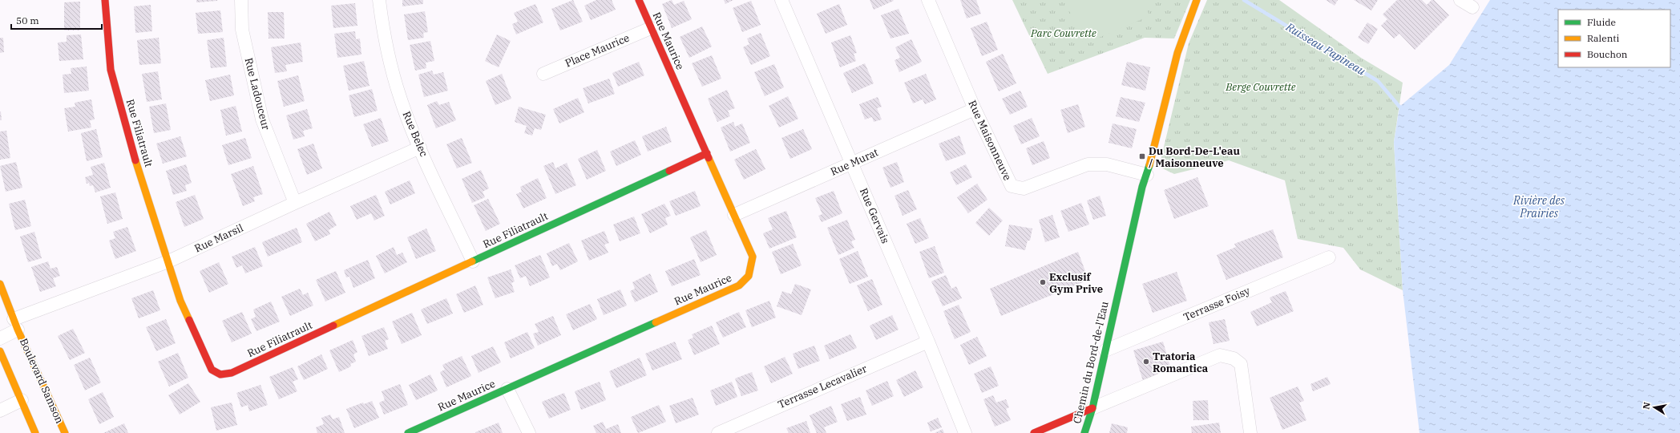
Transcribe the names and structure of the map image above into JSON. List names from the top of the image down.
{
  "streets": {
    "street": [
      "Rue Maurice",
      "Place Maurice",
      "Rue Ladouceur",
      "Rue Filiatrault",
      "Rue Belec",
      "Rue Maisonneuve",
      "Rue Murat",
      "Rue Gervais",
      "Rue Marsil",
      "Terrasse Foisy",
      "Chemin du Bord-de-l'Eau",
      "Boulevard Samson",
      "Terrasse Lecavalier"
    ]
  },
  "crossings": [
    ["Rue Maurice", "Place Maurice"],
    ["Rue Maurice", "Rue Filiatrault"],
    ["Rue Maurice", "Rue Murat"],
    ["Rue Ladouceur", "Rue Marsil"],
    ["Rue Filiatrault", "Rue Belec"],
    ["Rue Filiatrault", "Rue Marsil"],
    ["Rue Belec", "Rue Marsil"],
    ["Rue Maisonneuve", "Rue Murat"],
    ["Rue Maisonneuve", "Chemin du Bord-de-l'Eau"],
    ["Rue Murat", "Rue Gervais"],
    ["Rue Gervais", "Terrasse Lecavalier"],
    ["Rue Marsil", "Boulevard Samson"],
    ["Terrasse Foisy", "Chemin du Bord-de-l'Eau"]
  ],
  "water": ["Ruisseau Papineau", "Rivière des Prairies"],
  "parks": ["Parc Couvrette", "Berge Couvrette"],
  "places": {
    "transit": ["Du Bord-De-L'eau / Maisonneuve"],
    "other": ["Exclusif Gym Prive", "Tratoria Romantica"]
  },
  "legend": ["Fluide", "Ralenti", "Bouchon"],
  "scale_bar": "50 m",
  "north": "left"
}
